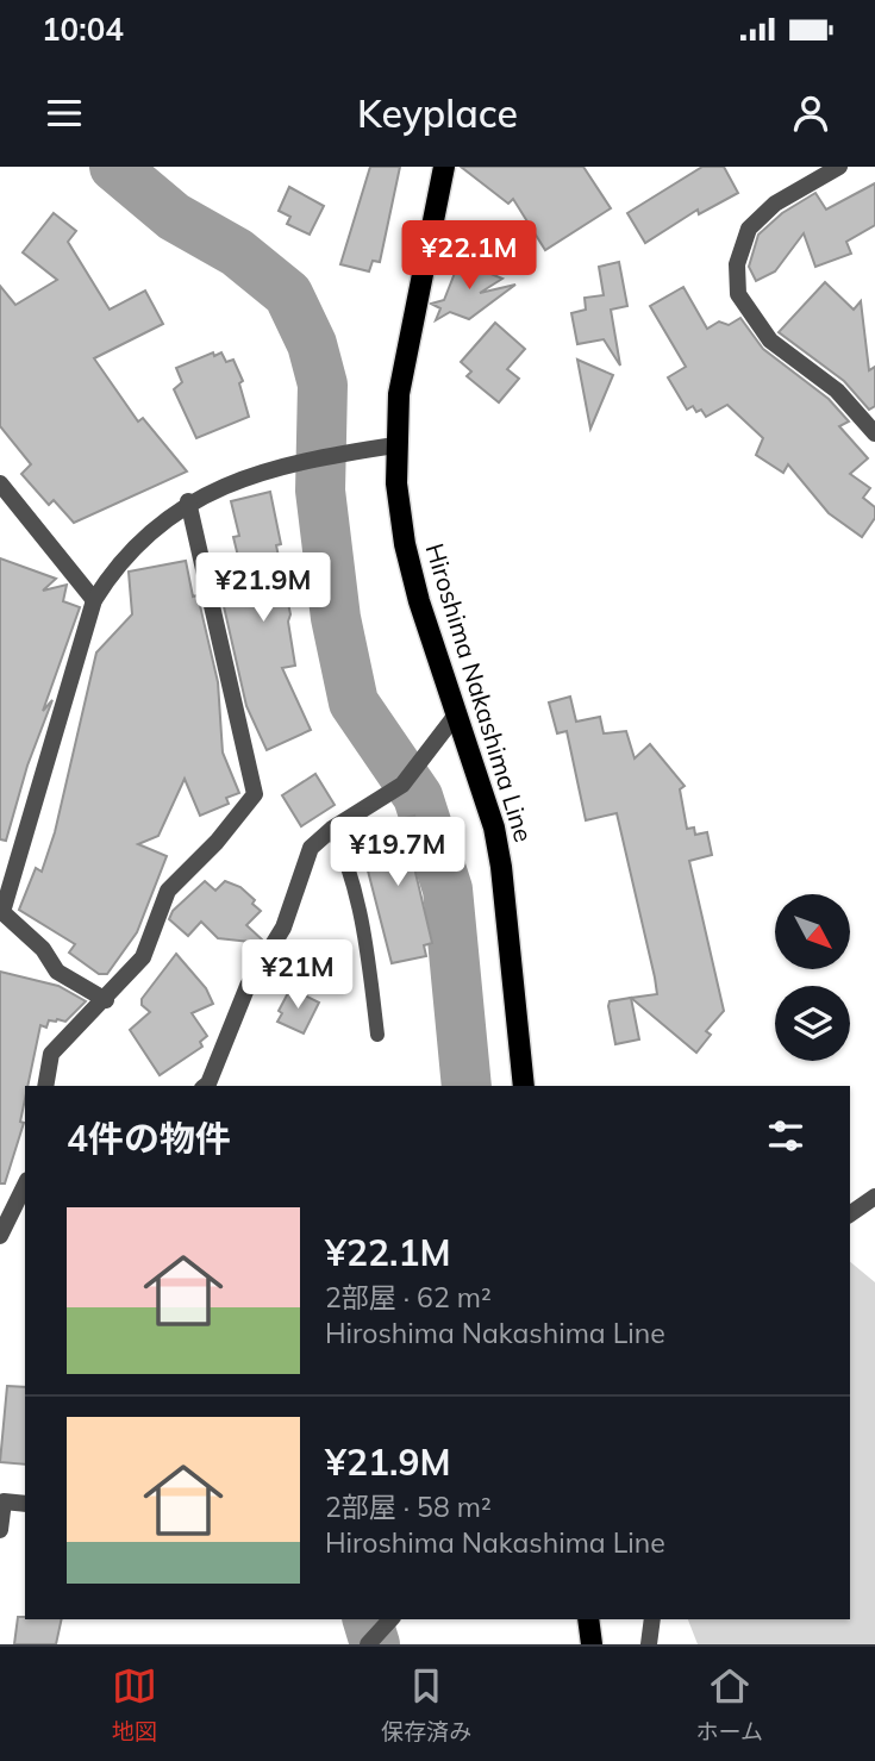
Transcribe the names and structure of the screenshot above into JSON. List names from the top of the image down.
{
  "streets": {
    "main road": ["Hiroshima Nakashima Line"]
  },
  "north": "bottom right",
  "page": {
    "status": "10:04",
    "header": "Keyplace",
    "price": [
      "¥22.1M",
      "¥21.9M",
      "¥19.7M",
      "¥21M"
    ],
    "heading": "4件の物件",
    "list": [
      {
        "name": "¥22.1M",
        "note": "2部屋 · 62 m² · Hiroshima Nakashima Line"
      },
      {
        "name": "¥21.9M",
        "note": "2部屋 · 58 m² · Hiroshima Nakashima Line"
      }
    ],
    "tabs": ["地図", "保存済み", "ホーム"]
  }
}
